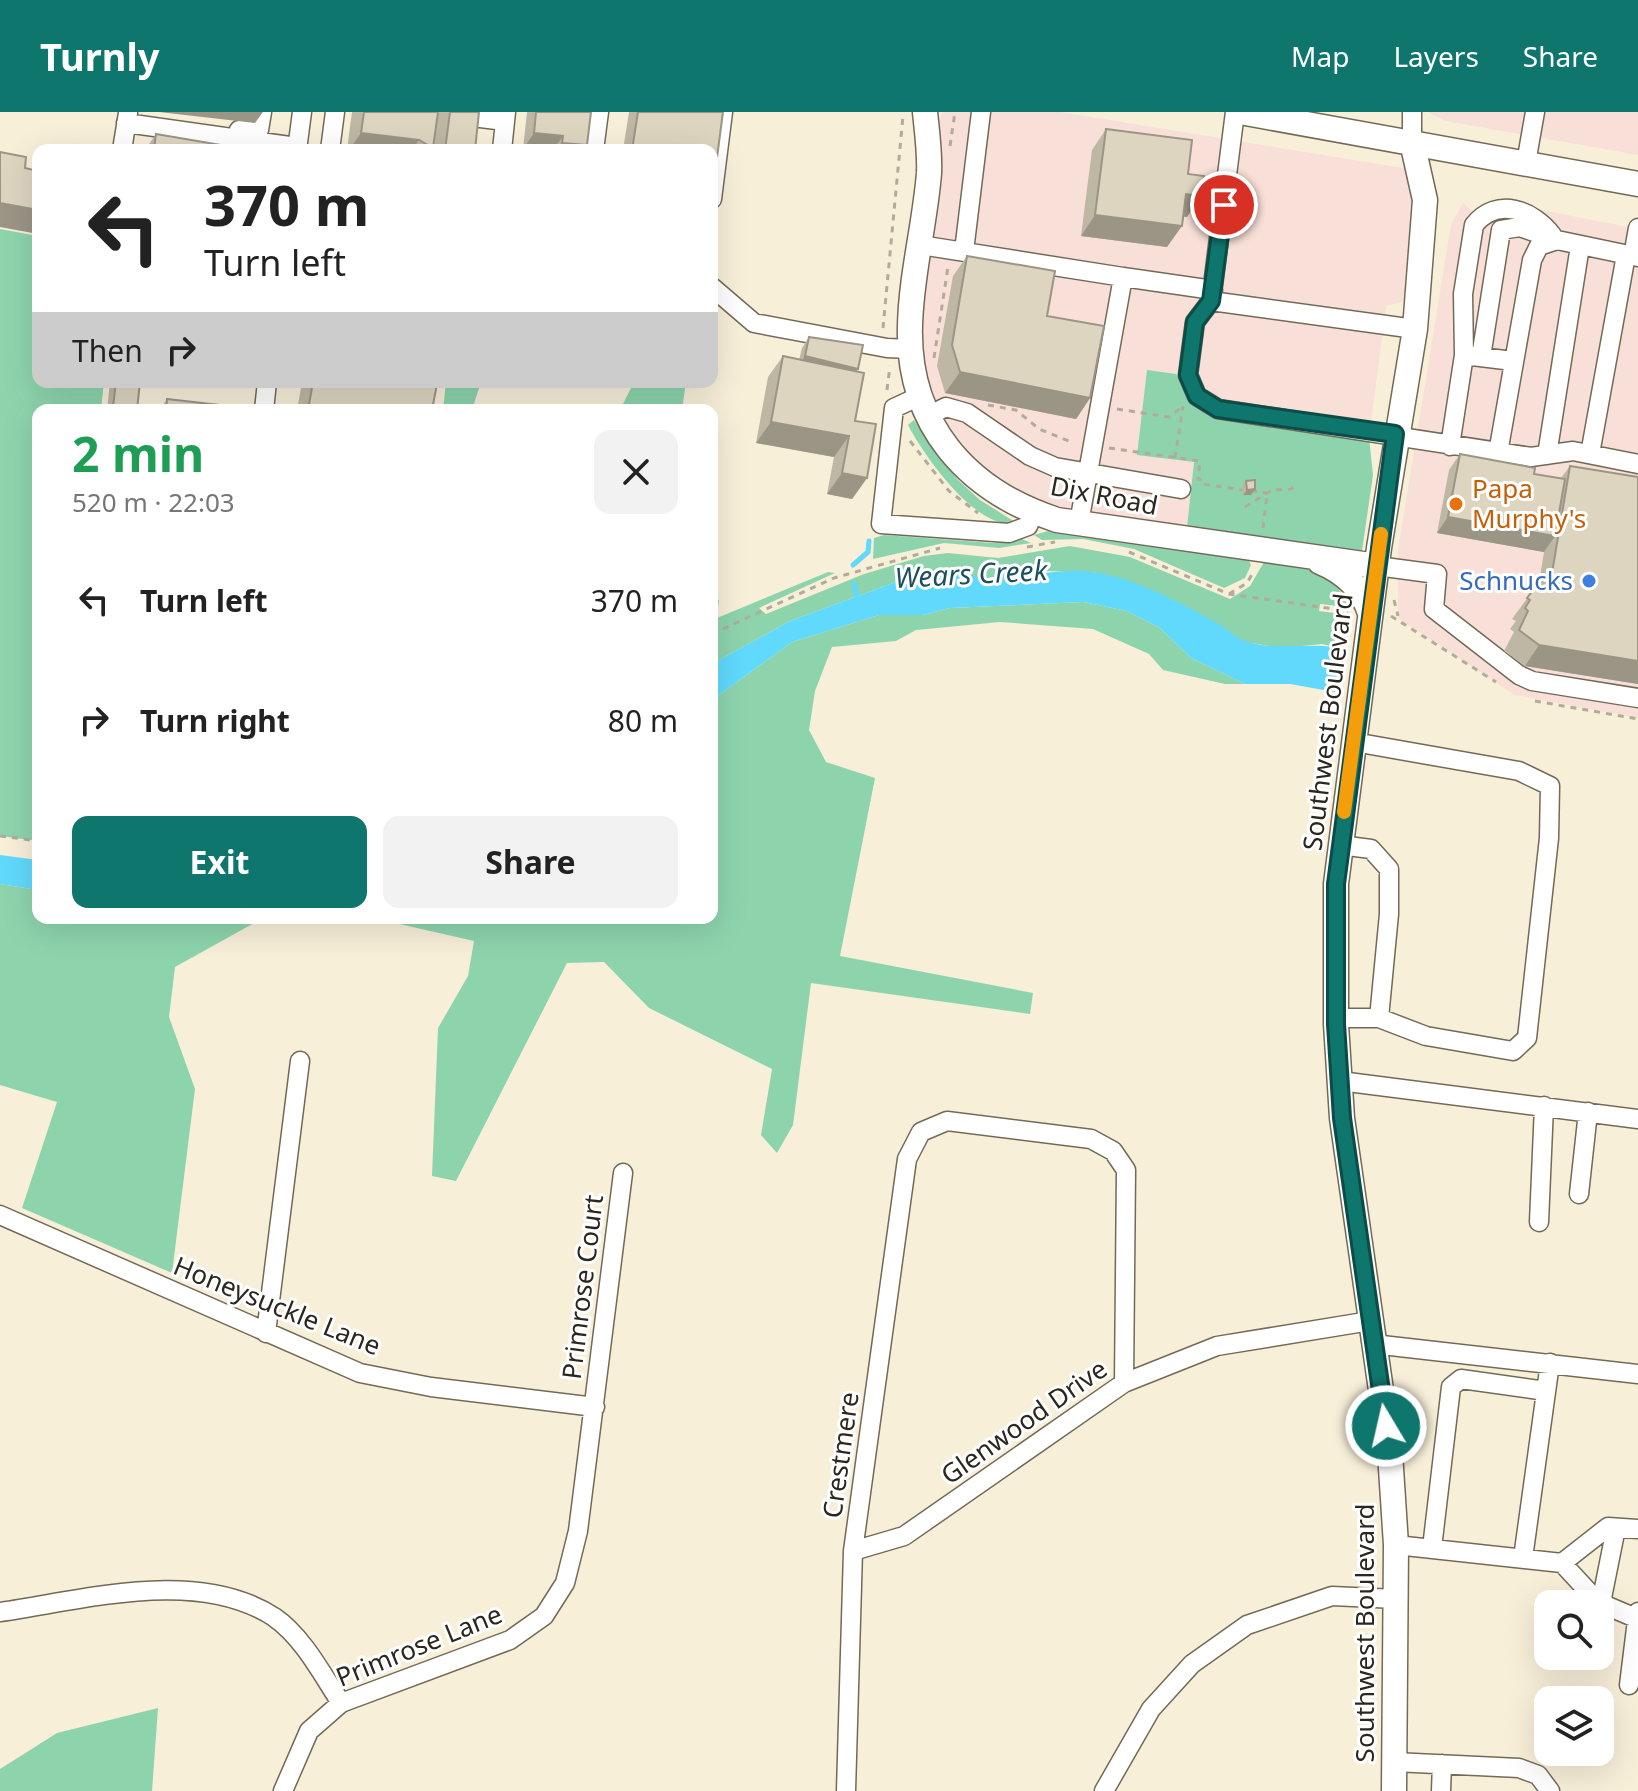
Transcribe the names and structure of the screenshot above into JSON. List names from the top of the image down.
{
  "streets": {
    "main road": ["Dix Road", "Southwest Boulevard"],
    "street": [
      "Primrose Court",
      "Honeysuckle Lane",
      "Glenwood Drive",
      "Crestmere",
      "Primrose Lane"
    ]
  },
  "crossings": [
    ["Dix Road", "Southwest Boulevard"],
    ["Southwest Boulevard", "Glenwood Drive"],
    ["Primrose Court", "Honeysuckle Lane"],
    ["Primrose Court", "Primrose Lane"],
    ["Honeysuckle Lane", "Primrose Lane"],
    ["Glenwood Drive", "Crestmere"]
  ],
  "water": ["Wears Creek"],
  "places": ["Papa Murphy's", "Schnucks"],
  "page": {
    "header": "Turnly",
    "nav": ["Map", "Layers", "Share"],
    "turn": ["370 m", "Turn left"],
    "then": "Then",
    "heading": ["2 min", "520 m · 22:03"],
    "list": [
      {
        "name": "Turn left",
        "value": "370 m"
      },
      {
        "name": "Turn right",
        "value": "80 m"
      }
    ],
    "buttons": ["Exit", "Share"]
  }
}
